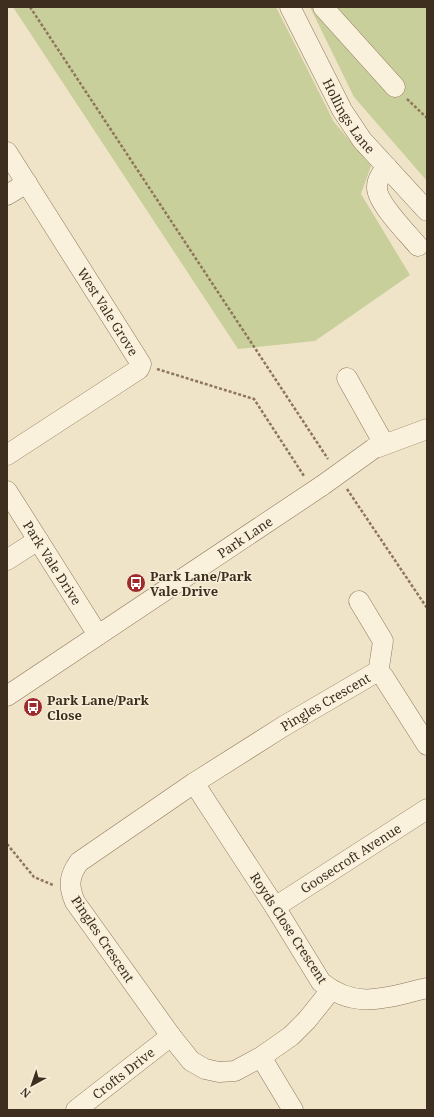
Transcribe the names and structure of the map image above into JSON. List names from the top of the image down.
{
  "streets": {
    "street": [
      "Hollings Lane",
      "West Vale Grove",
      "Park Lane",
      "Park Vale Drive",
      "Pingles Crescent",
      "Goosecroft Avenue",
      "Royds Close Crescent",
      "Crofts Drive"
    ]
  },
  "crossings": [
    ["Park Lane", "Park Vale Drive"],
    ["Pingles Crescent", "Royds Close Crescent"],
    ["Pingles Crescent", "Crofts Drive"],
    ["Goosecroft Avenue", "Royds Close Crescent"]
  ],
  "places": {
    "bus stop": ["Park Lane/Park Vale Drive", "Park Lane/Park Close"]
  },
  "north": "bottom left"
}
